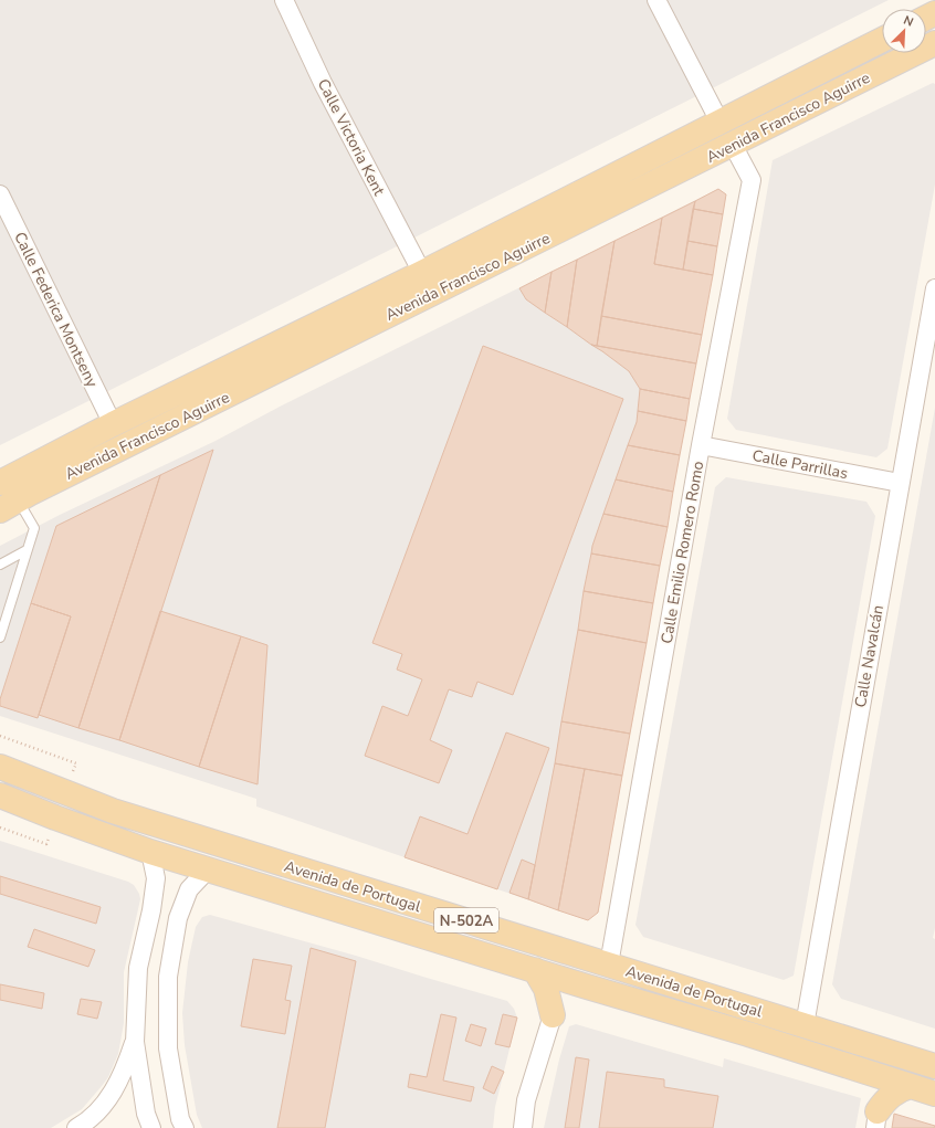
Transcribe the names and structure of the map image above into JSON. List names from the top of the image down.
{
  "streets": {
    "main road": ["Avenida Francisco Aguirre", "Avenida de Portugal", "N-502A"],
    "street": [
      "Calle Victoria Kent",
      "Calle Federica Montseny",
      "Calle Parrillas",
      "Calle Emilio Romero Romo",
      "Calle Navalcán"
    ]
  },
  "crossings": [
    ["Avenida Francisco Aguirre", "Calle Victoria Kent"],
    ["Avenida Francisco Aguirre", "Calle Federica Montseny"],
    ["Avenida Francisco Aguirre", "Calle Emilio Romero Romo"],
    ["Calle Parrillas", "Calle Emilio Romero Romo"],
    ["Calle Parrillas", "Calle Navalcán"],
    ["Calle Emilio Romero Romo", "Avenida de Portugal"],
    ["Calle Navalcán", "Avenida de Portugal"]
  ],
  "north": "top right"
}
